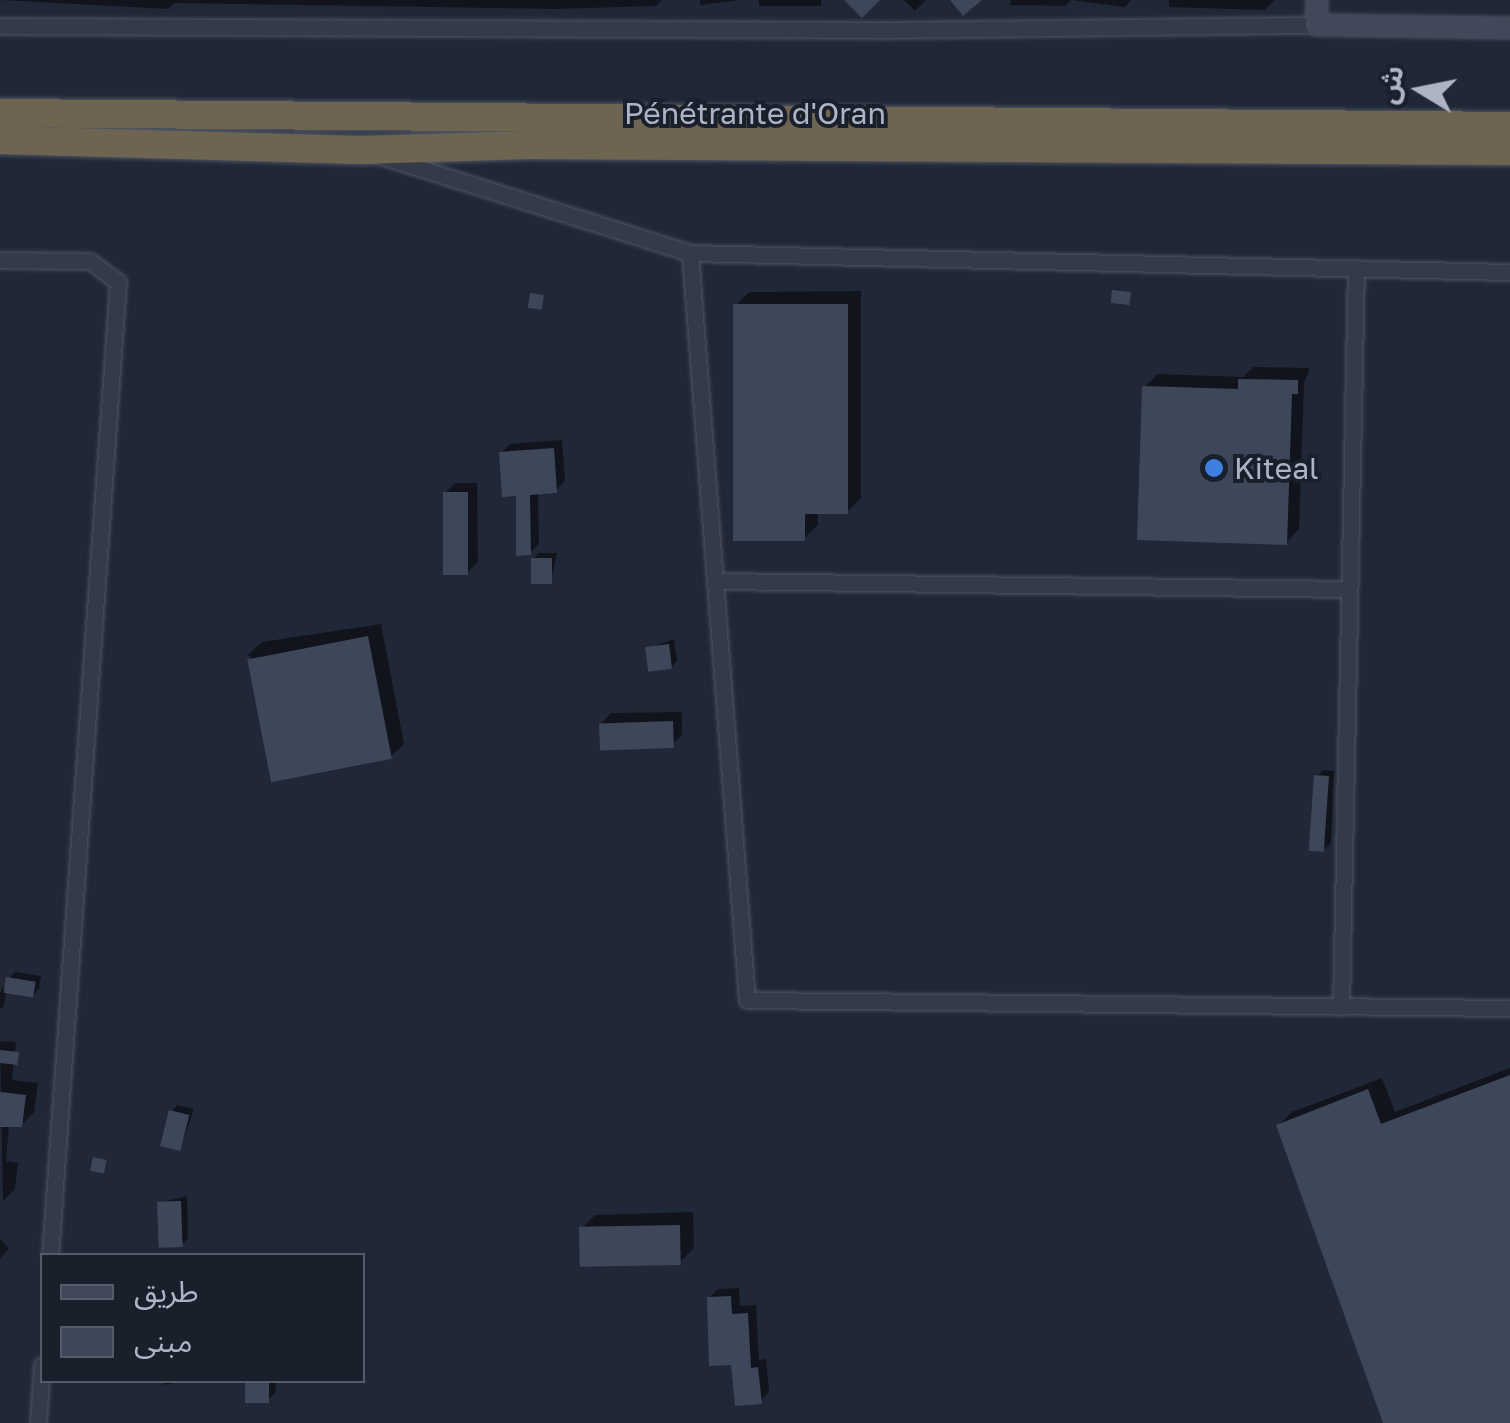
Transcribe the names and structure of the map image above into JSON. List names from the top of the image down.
{
  "streets": {
    "highway": ["Pénétrante d'Oran"]
  },
  "places": ["Kiteal"],
  "legend": ["طريق", "مبنى"],
  "north": "left"
}
